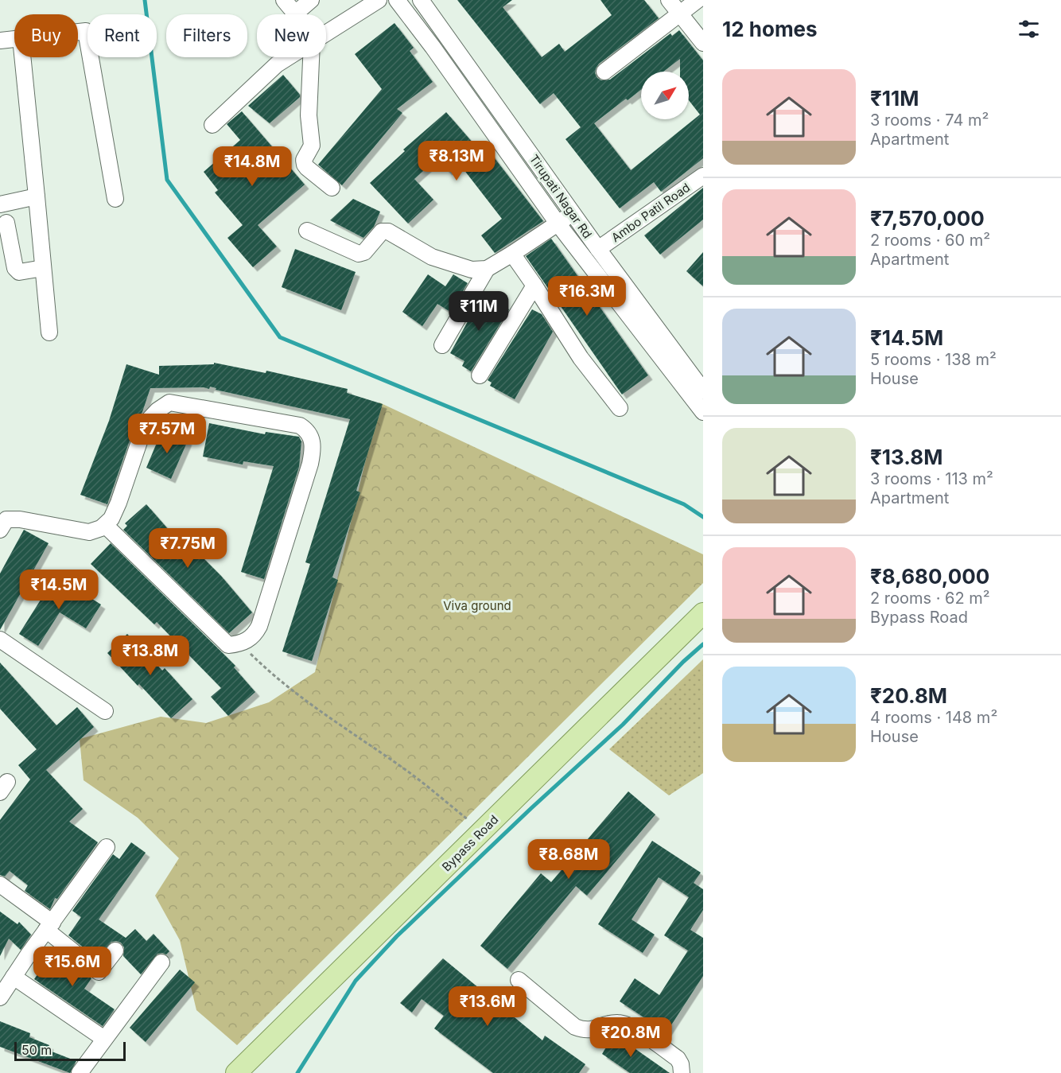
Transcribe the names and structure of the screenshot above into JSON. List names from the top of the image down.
{
  "streets": {
    "main road": ["Bypass Road"],
    "street": ["Tirupati Nagar Rd", "Ambo Patil Road"]
  },
  "crossings": [
    ["Tirupati Nagar Rd", "Ambo Patil Road"]
  ],
  "parks": ["Viva ground"],
  "scale_bar": "50 m",
  "north": "top right",
  "page": {
    "heading": "12 homes",
    "chip": [
      "Buy",
      "Rent",
      "Filters",
      "New"
    ],
    "list": [
      {
        "name": "₹11M",
        "note": "3 rooms · 74 m² · Apartment"
      },
      {
        "name": "₹7,570,000",
        "note": "2 rooms · 60 m² · Apartment"
      },
      {
        "name": "₹14.5M",
        "note": "5 rooms · 138 m² · House"
      },
      {
        "name": "₹13.8M",
        "note": "3 rooms · 113 m² · Apartment"
      },
      {
        "name": "₹8,680,000",
        "note": "2 rooms · 62 m² · Bypass Road"
      },
      {
        "name": "₹20.8M",
        "note": "4 rooms · 148 m² · House"
      }
    ],
    "price": [
      "₹8.13M",
      "₹14.8M",
      "₹16.3M",
      "₹11M",
      "₹7.57M",
      "₹7.75M",
      "₹14.5M",
      "₹13.8M",
      "₹8.68M",
      "₹15.6M",
      "₹13.6M",
      "₹20.8M"
    ],
    "scale": "50 m"
  }
}
